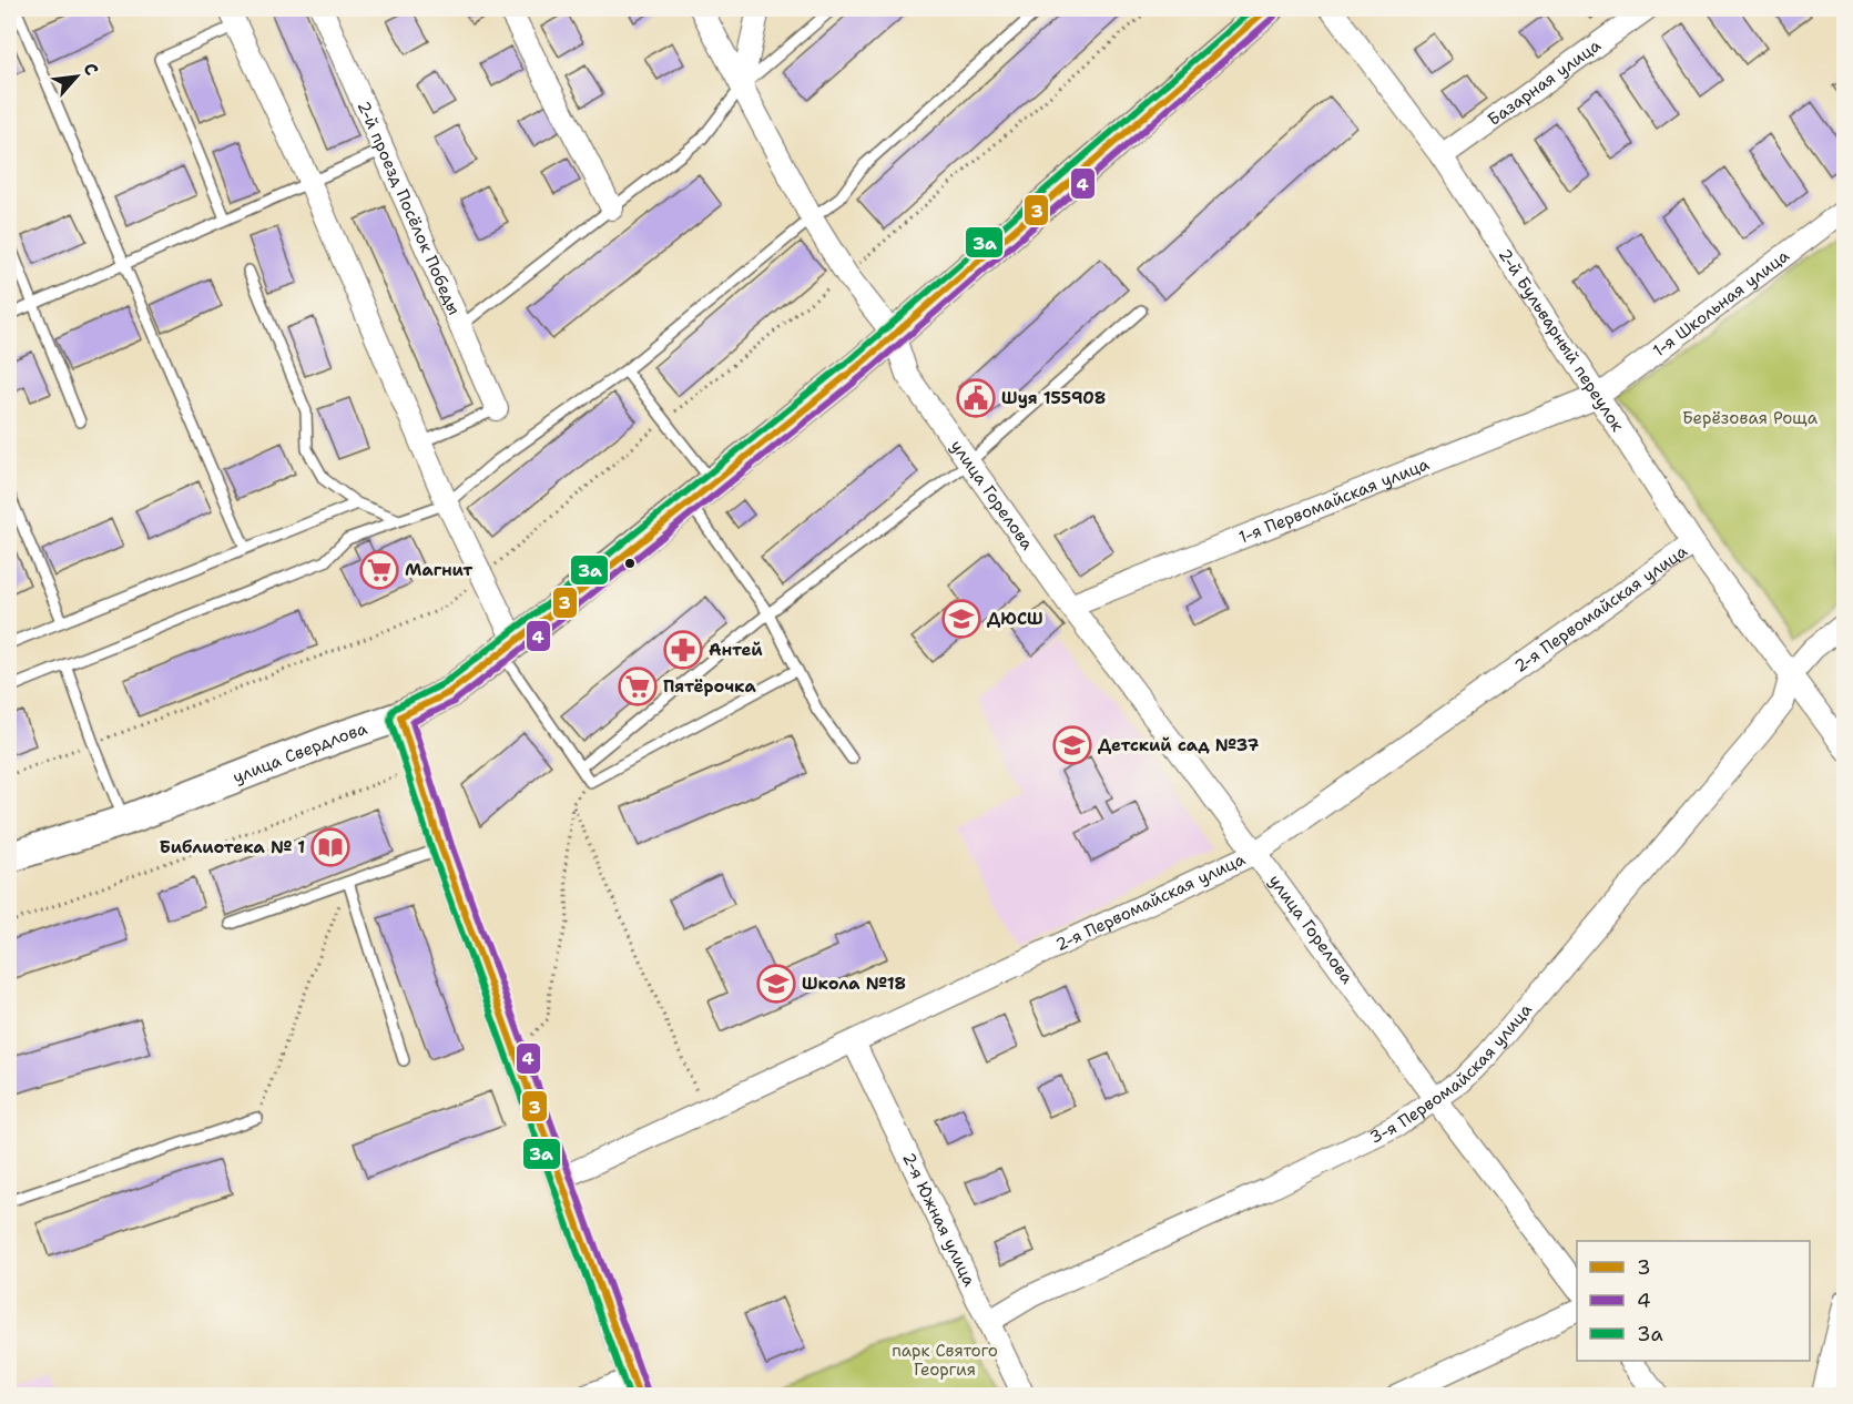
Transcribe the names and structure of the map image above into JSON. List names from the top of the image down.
{
  "streets": {
    "main road": ["улица Свердлова"],
    "street": [
      "Базарная улица",
      "2-й проезд Посёлок Победы",
      "1-я Школьная улица",
      "2-й Бульварный переулок",
      "улица Горелова",
      "1-я Первомайская улица",
      "2-я Первомайская улица",
      "3-я Первомайская улица",
      "2-я Южная улица"
    ]
  },
  "crossings": [
    ["Базарная улица", "2-й Бульварный переулок"],
    ["1-я Школьная улица", "2-й Бульварный переулок"],
    ["1-я Школьная улица", "1-я Первомайская улица"],
    ["2-й Бульварный переулок", "1-я Первомайская улица"],
    ["2-й Бульварный переулок", "2-я Первомайская улица"],
    ["2-й Бульварный переулок", "3-я Первомайская улица"],
    ["улица Горелова", "1-я Первомайская улица"],
    ["улица Горелова", "2-я Первомайская улица"],
    ["улица Горелова", "улица Свердлова"],
    ["улица Горелова", "3-я Первомайская улица"],
    ["2-я Первомайская улица", "2-я Южная улица"],
    ["3-я Первомайская улица", "2-я Южная улица"]
  ],
  "parks": ["Берёзовая Роща", "парк Святого Георгия"],
  "places": {
    "public building": ["Шуя 155908"],
    "supermarket": ["Магнит", "Пятёрочка"],
    "school or university": ["ДЮСШ", "Детский сад №37", "Школа №18"],
    "pharmacy": ["Антей"],
    "library": ["Библиотека № 1"]
  },
  "lines": ["transit line 3", "transit line 3а", "transit line 4"],
  "legend": ["3", "4", "3а"],
  "north": "top right"
}
